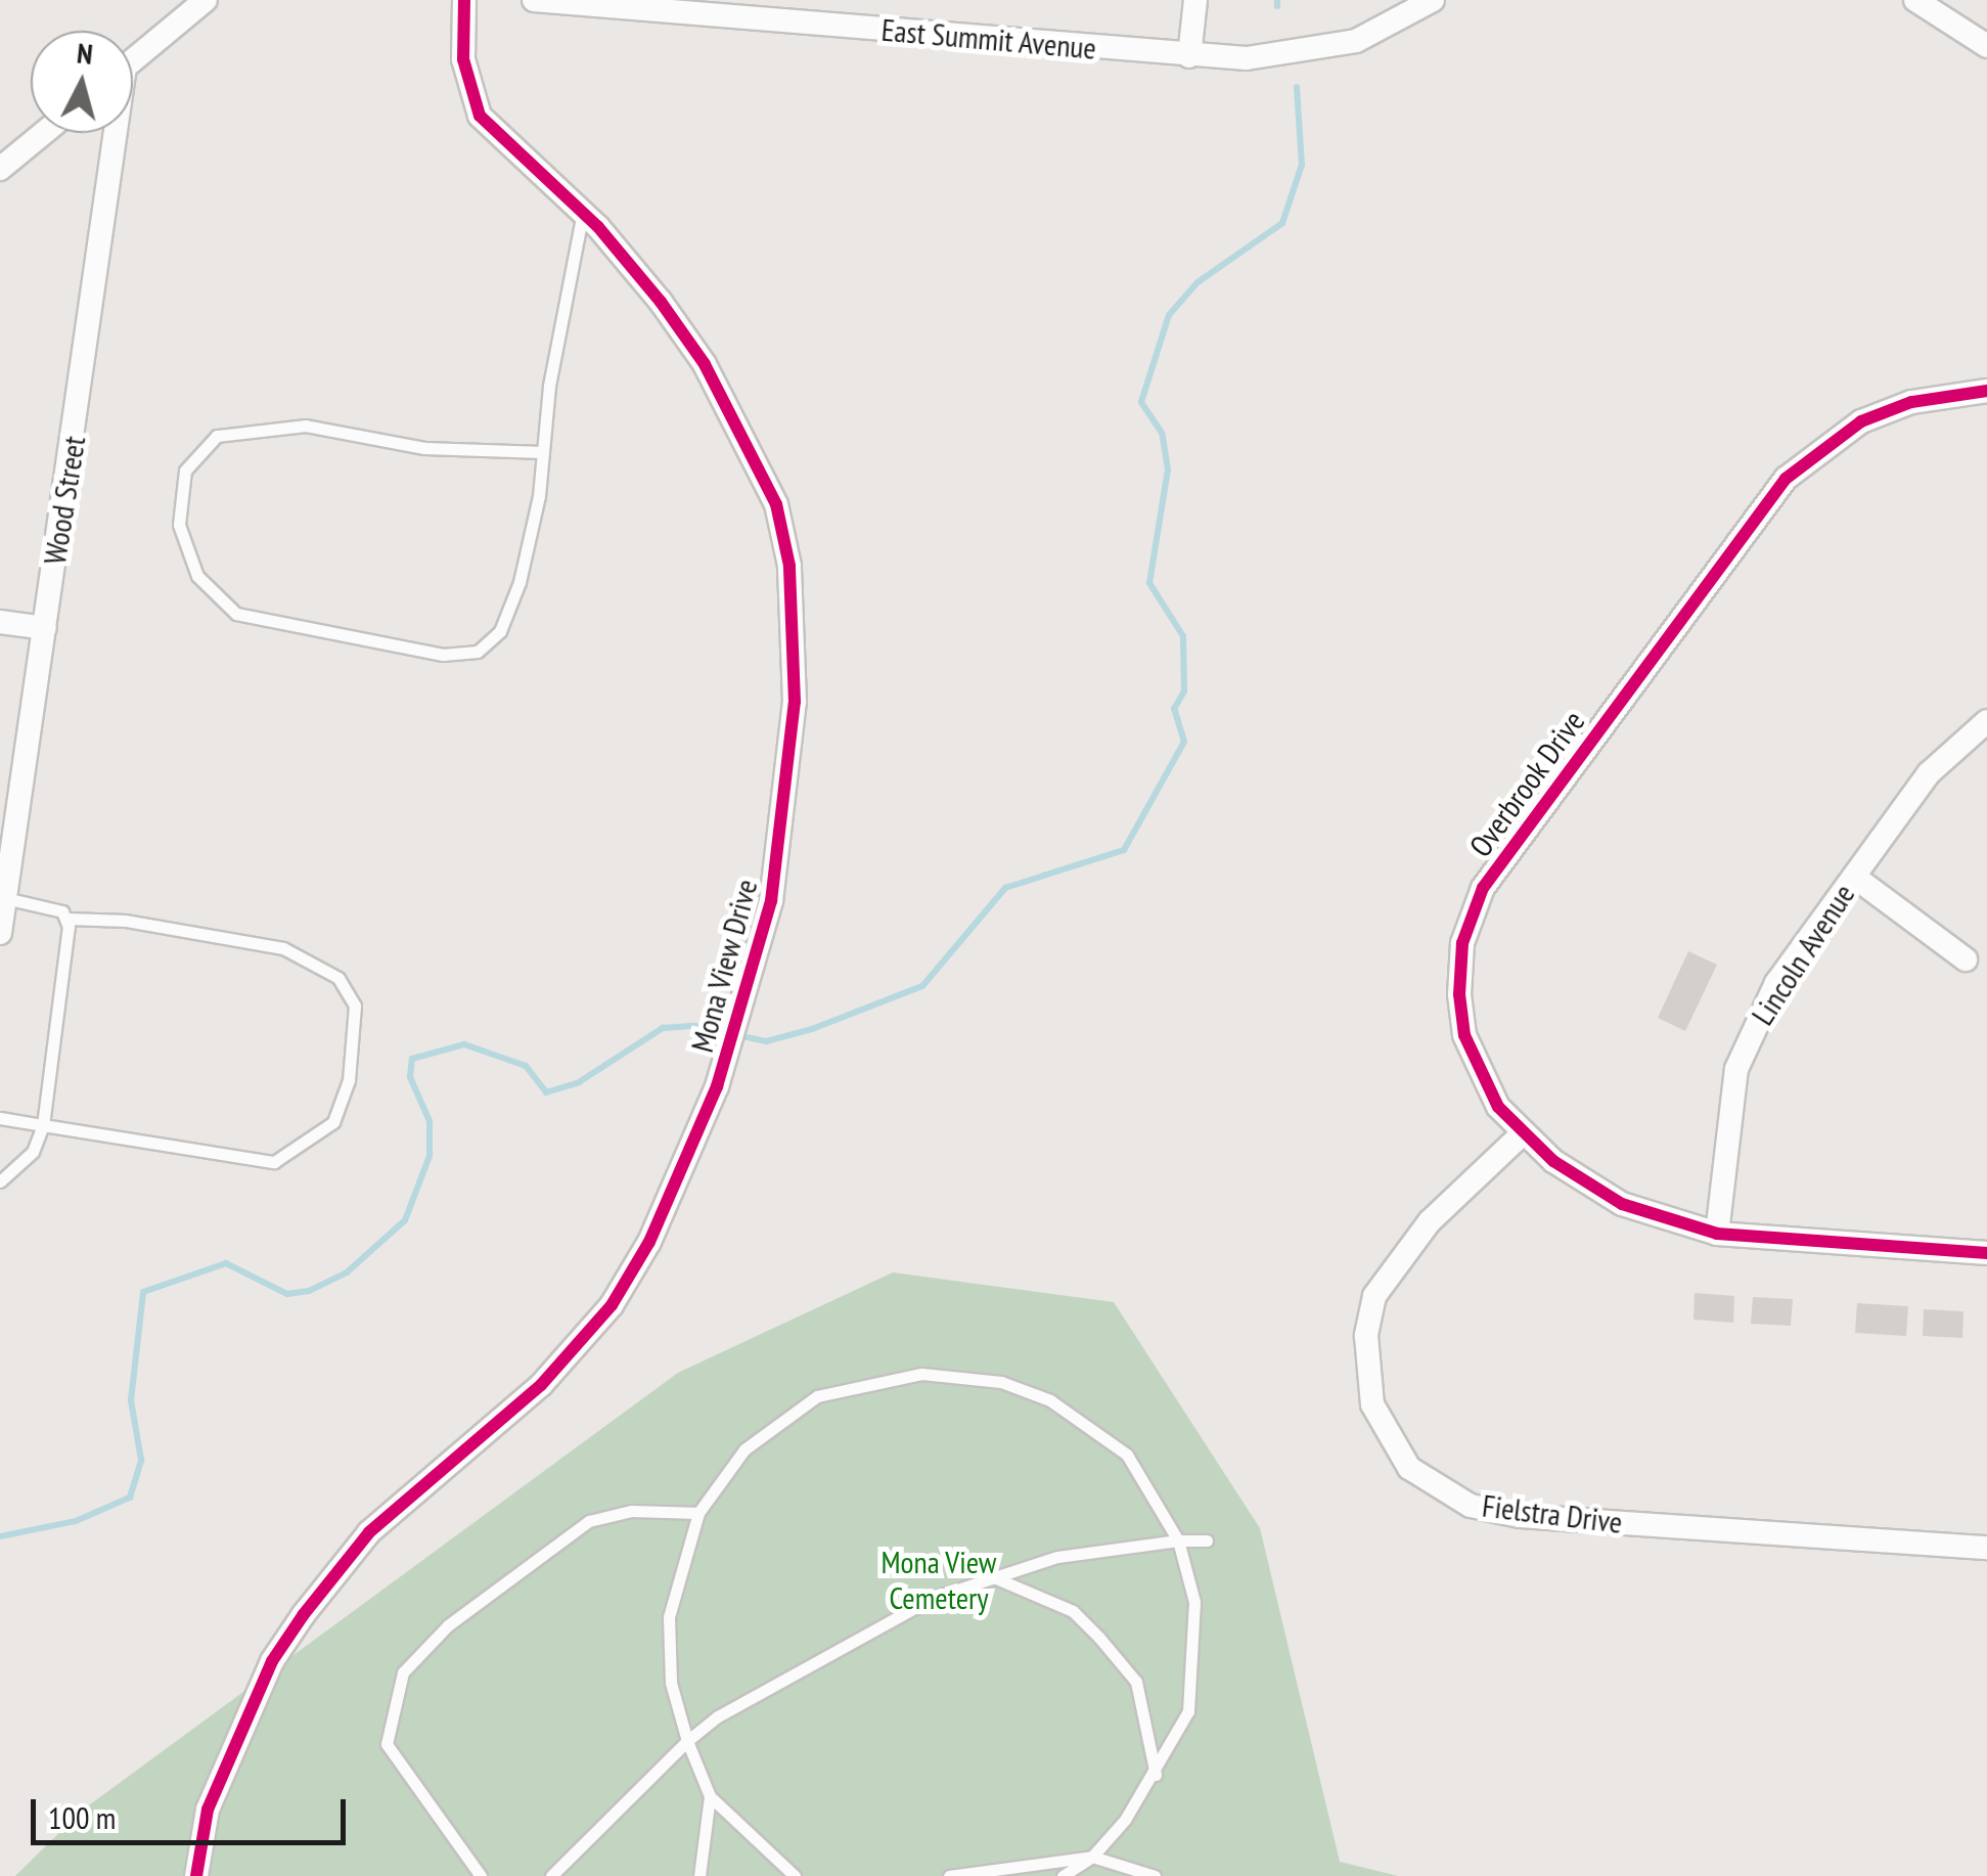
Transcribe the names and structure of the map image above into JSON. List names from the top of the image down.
{
  "streets": {
    "street": [
      "East Summit Avenue",
      "Wood Street",
      "Overbrook Drive",
      "Lincoln Avenue",
      "Mona View Drive",
      "Fielstra Drive"
    ]
  },
  "crossings": [
    ["Overbrook Drive", "Lincoln Avenue"],
    ["Overbrook Drive", "Fielstra Drive"]
  ],
  "parks": ["Mona View Cemetery"],
  "scale_bar": "100 m",
  "north": "top"
}
